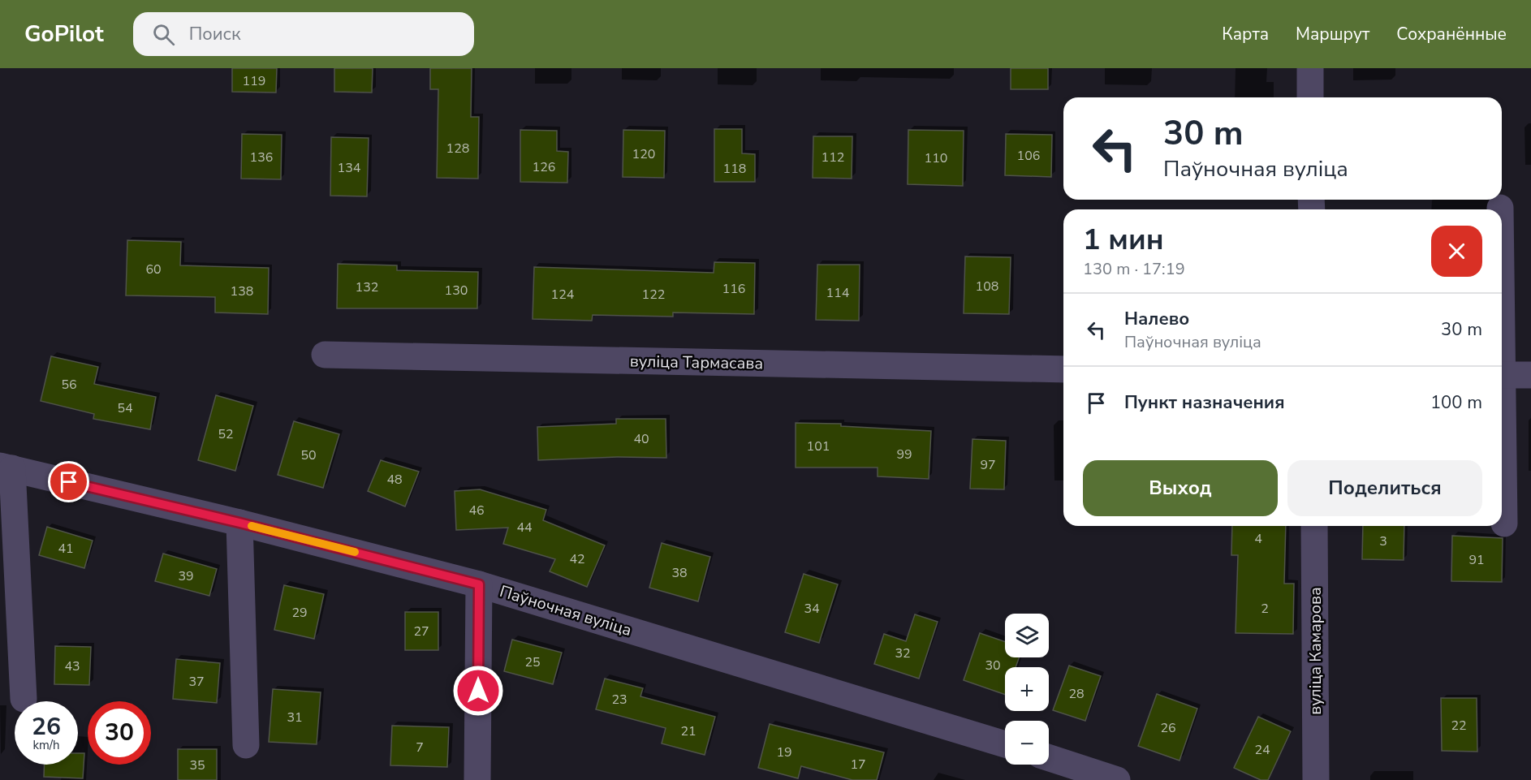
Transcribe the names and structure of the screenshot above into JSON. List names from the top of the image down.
{
  "streets": {
    "street": ["вуліца Тармасава", "Паўночная вуліца", "вуліца Камарова"]
  },
  "house_numbers": [
    "119",
    "128",
    "120",
    "106",
    "136",
    "112",
    "110",
    "126",
    "134",
    "118",
    "60",
    "108",
    "132",
    "116",
    "130",
    "138",
    "114",
    "124",
    "122",
    "56",
    "54",
    "52",
    "40",
    "101",
    "99",
    "50",
    "97",
    "48",
    "46",
    "44",
    "4",
    "3",
    "41",
    "42",
    "91",
    "38",
    "39",
    "34",
    "2",
    "29",
    "27",
    "32",
    "25",
    "30",
    "43",
    "37",
    "28",
    "23",
    "31",
    "22",
    "26",
    "21",
    "7",
    "24",
    "19",
    "17",
    "35"
  ],
  "page": {
    "header": "GoPilot",
    "search": "Поиск",
    "nav": ["Карта", "Маршрут", "Сохранённые"],
    "turn": ["30 m", "Паўночная вуліца"],
    "heading": ["1 мин", "130 m · 17:19"],
    "list": [
      {
        "name": "Налево",
        "note": "Паўночная вуліца",
        "value": "30 m"
      },
      {
        "name": "Пункт назначения",
        "value": "100 m"
      }
    ],
    "buttons": ["Выход", "Поделиться"],
    "map_buttons": ["+", "−"],
    "speed": "26 km/h",
    "limit": "30"
  }
}
